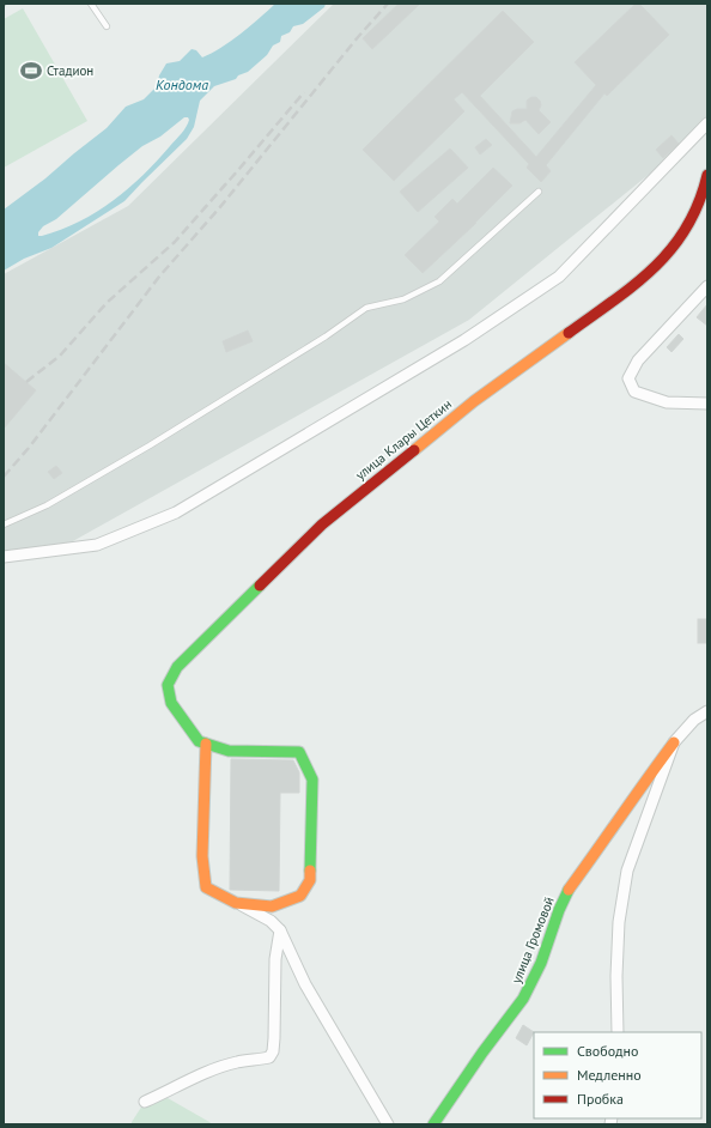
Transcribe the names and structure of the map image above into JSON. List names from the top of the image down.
{
  "streets": {
    "street": ["улица Клары Цеткин", "улица Громовой"]
  },
  "water": ["Кондома"],
  "places": {
    "sports": ["Стадион"]
  },
  "legend": ["Свободно", "Медленно", "Пробка"]
}
